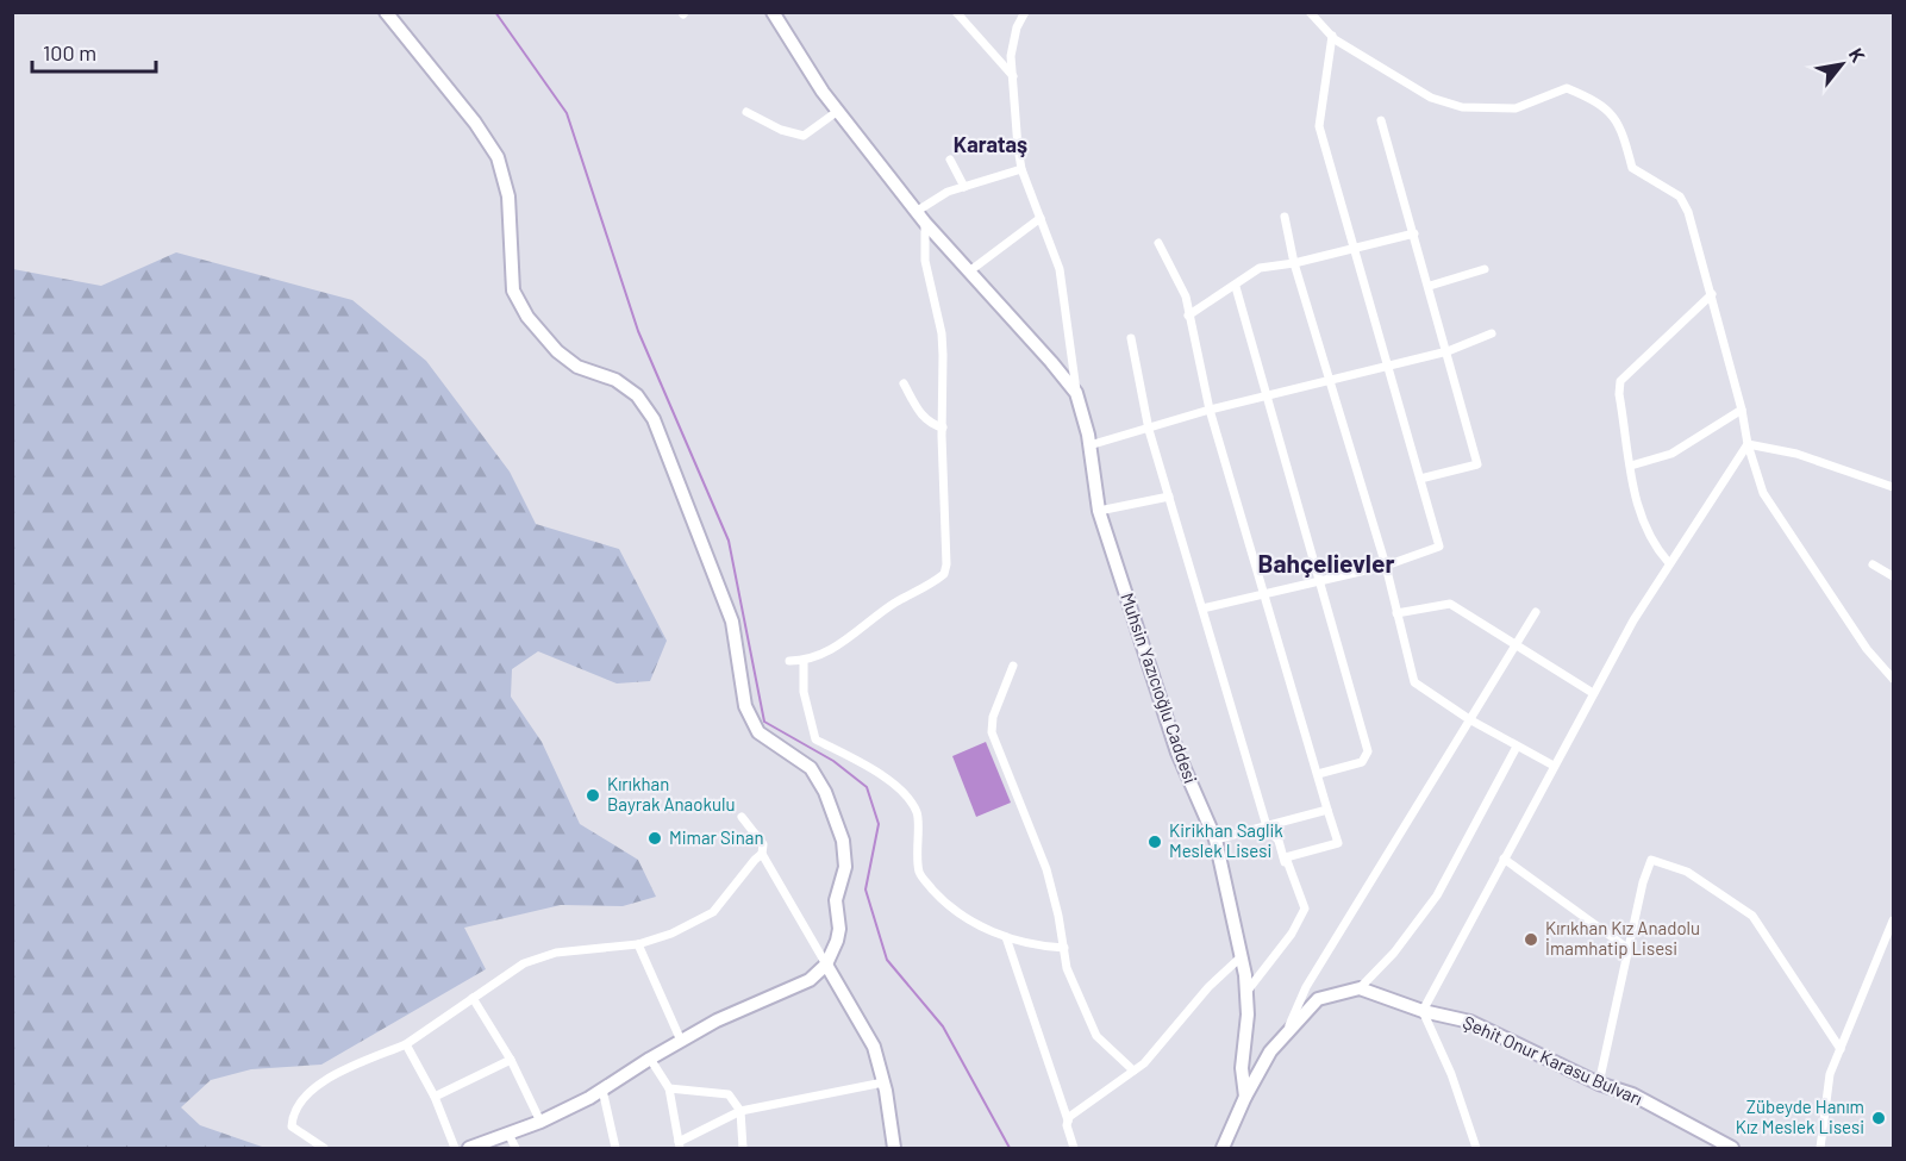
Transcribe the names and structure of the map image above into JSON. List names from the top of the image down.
{
  "streets": {
    "street": ["Muhsin Yazıcıoğlu Caddesi", "Şehit Onur Karasu Bulvarı"]
  },
  "districts": ["Karataş", "Bahçelievler"],
  "places": [
    "Kırıkhan Bayrak Anaokulu",
    "Mimar Sinan",
    "Kirikhan Saglik Meslek Lisesi",
    "Kırıkhan Kız Anadolu İmamhatip Lisesi",
    "Zübeyde Hanım Kız Meslek Lisesi"
  ],
  "scale_bar": "100 m",
  "north": "top right"
}
